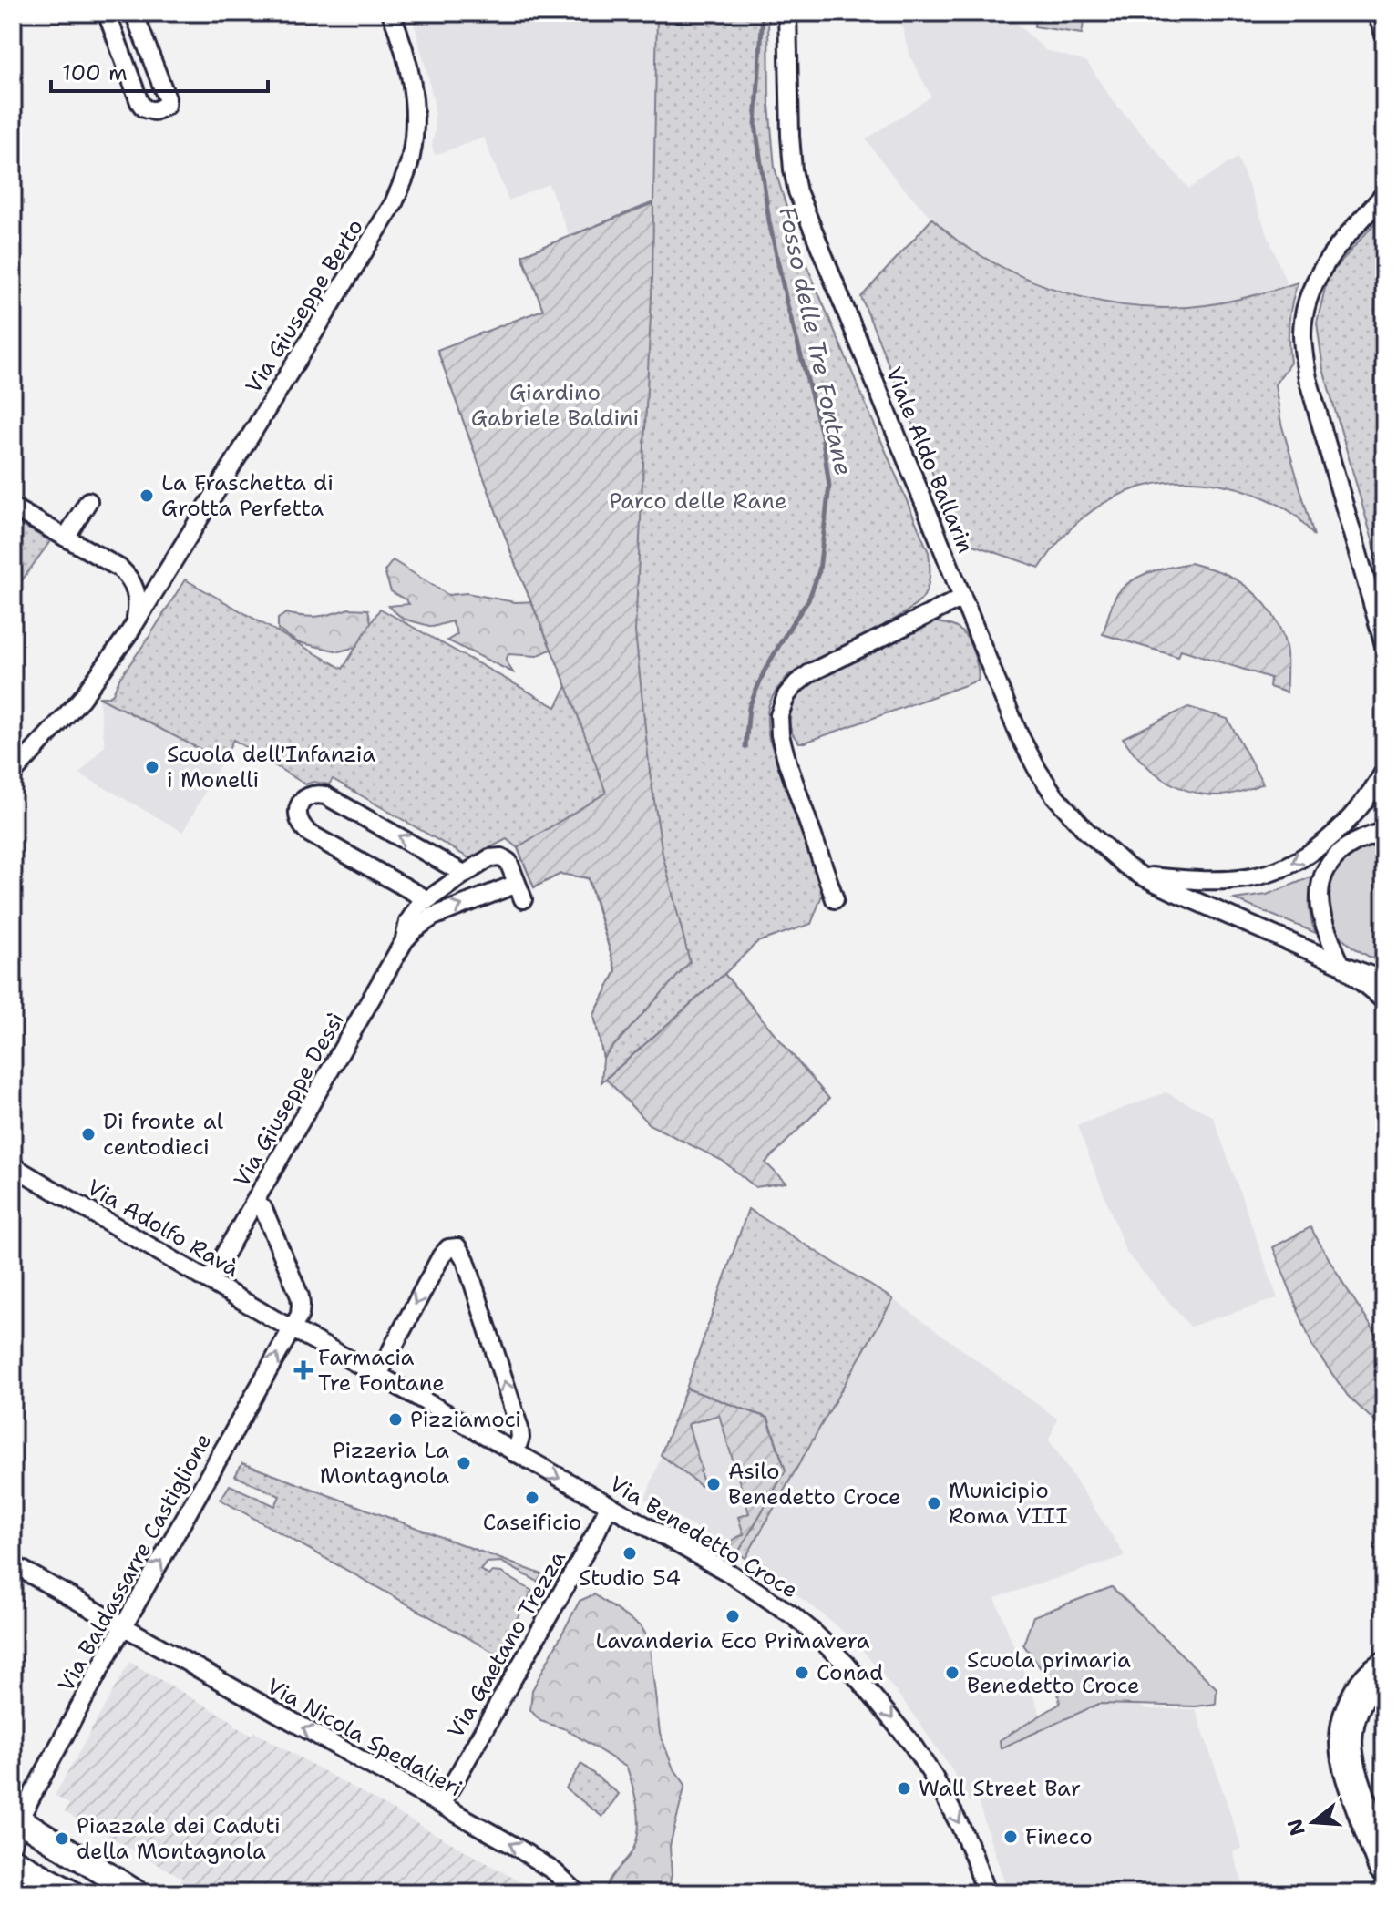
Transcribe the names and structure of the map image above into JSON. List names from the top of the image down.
{
  "streets": {
    "street": [
      "Via Giuseppe Berto",
      "Viale Aldo Ballarin",
      "Via Giuseppe Dessì",
      "Via Adolfo Ravà",
      "Via Benedetto Croce",
      "Via Baldassarre Castiglione",
      "Via Gaetano Trezza",
      "Via Nicola Spedalieri"
    ]
  },
  "crossings": [
    ["Via Giuseppe Dessì", "Via Adolfo Ravà"],
    ["Via Giuseppe Dessì", "Via Baldassarre Castiglione"],
    ["Via Adolfo Ravà", "Via Benedetto Croce"],
    ["Via Adolfo Ravà", "Via Baldassarre Castiglione"],
    ["Via Benedetto Croce", "Via Baldassarre Castiglione"],
    ["Via Benedetto Croce", "Via Gaetano Trezza"],
    ["Via Baldassarre Castiglione", "Via Nicola Spedalieri"],
    ["Via Gaetano Trezza", "Via Nicola Spedalieri"]
  ],
  "one_way": ["Via Benedetto Croce", "Via Baldassarre Castiglione", "Via Nicola Spedalieri"],
  "water": ["Fosso delle Tre Fontane"],
  "parks": ["Giardino Gabriele Baldini", "Parco delle Rane"],
  "places": {
    "other": [
      "La Fraschetta di Grotta Perfetta",
      "Scuola dell'Infanzia i Monelli",
      "Di fronte al centodieci",
      "Pizziamoci",
      "Pizzeria La Montagnola",
      "Asilo Benedetto Croce",
      "Caseificio",
      "Municipio Roma VIII",
      "Studio 54",
      "Lavanderia Eco Primavera",
      "Conad",
      "Scuola primaria Benedetto Croce",
      "Wall Street Bar",
      "Fineco",
      "Piazzale dei Caduti della Montagnola"
    ],
    "health": ["Farmacia Tre Fontane"]
  },
  "scale_bar": "100 m",
  "north": "left"
}
